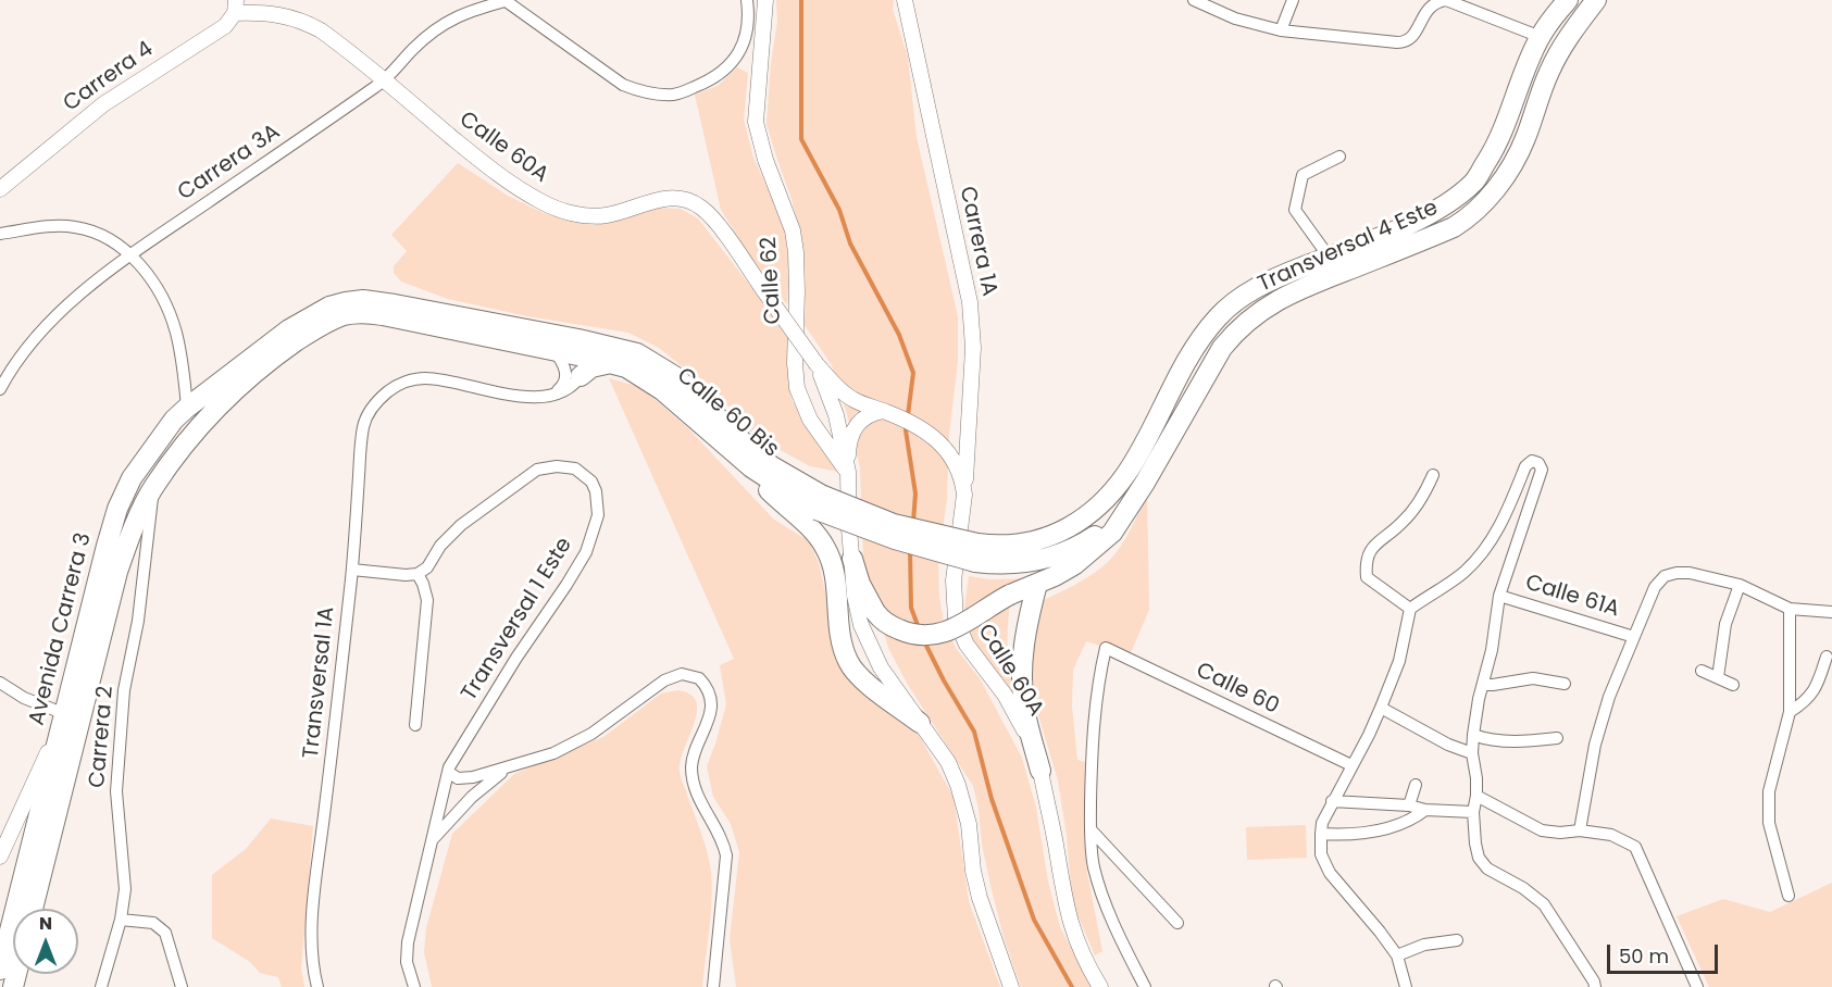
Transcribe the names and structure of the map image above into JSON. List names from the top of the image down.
{
  "streets": {
    "main road": ["Transversal 4 Este", "Calle 60 Bis", "Avenida Carrera 3"],
    "street": [
      "Carrera 4",
      "Calle 60A",
      "Carrera 3A",
      "Carrera 1A",
      "Calle 62",
      "Calle 61A",
      "Transversal 1 Este",
      "Transversal 1A",
      "Calle 60",
      "Carrera 2"
    ]
  },
  "crossings": [
    ["Carrera 4", "Calle 60A"],
    ["Calle 60A", "Carrera 3A"],
    ["Calle 60A", "Carrera 1A"],
    ["Calle 60A", "Calle 62"],
    ["Transversal 4 Este", "Calle 60 Bis"],
    ["Calle 60 Bis", "Avenida Carrera 3"],
    ["Avenida Carrera 3", "Carrera 2"]
  ],
  "scale_bar": "50 m",
  "north": "top"
}
